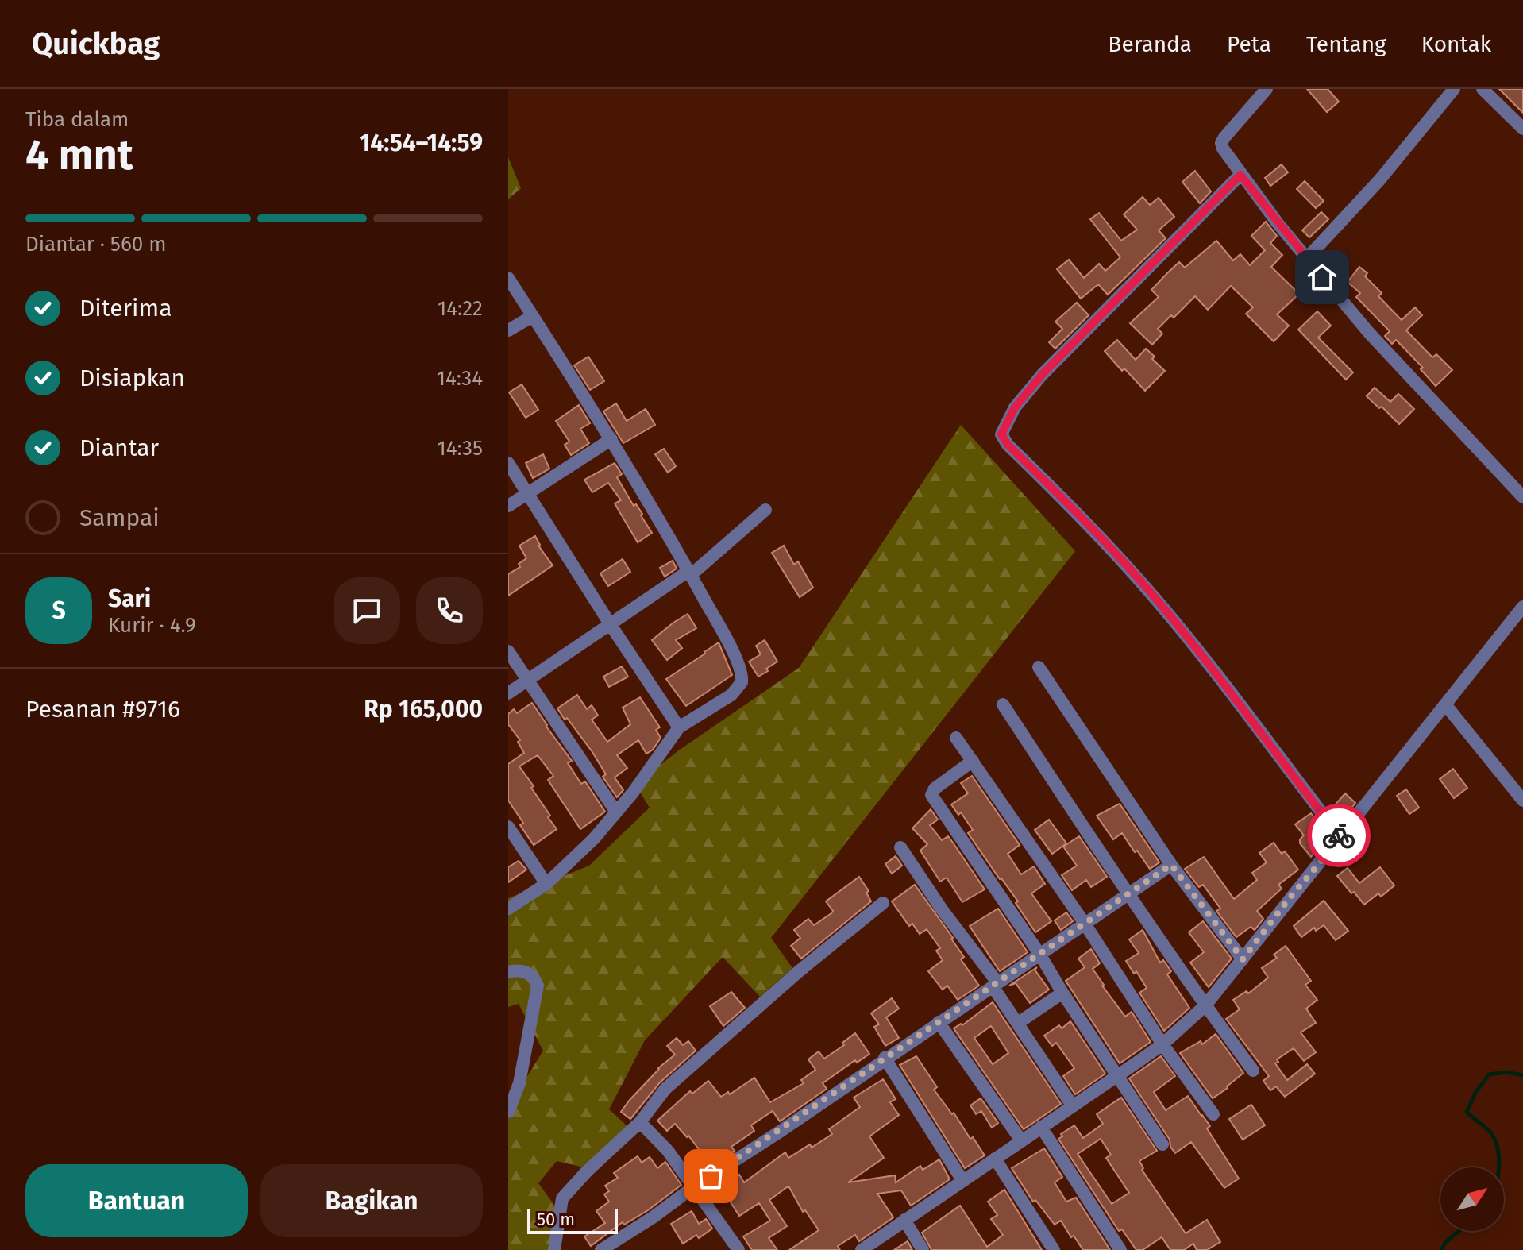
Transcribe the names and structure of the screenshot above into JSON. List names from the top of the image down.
{
  "scale_bar": "50 m",
  "north": "top right",
  "page": {
    "header": "Quickbag",
    "nav": [
      "Beranda",
      "Peta",
      "Tentang",
      "Kontak"
    ],
    "heading": ["4 mnt", "Tiba dalam", "14:54–14:59"],
    "panel": [
      "Sari",
      "Kurir · 4.9",
      "Pesanan #9716",
      "Rp 165,000"
    ],
    "bar": "Diantar · 560 m",
    "list": [
      ["Diterima", "14:22"],
      ["Disiapkan", "14:34"],
      ["Diantar", "14:35"],
      "Sampai"
    ],
    "round": "S",
    "buttons": ["Bantuan", "Bagikan"],
    "scale": "50 m"
  }
}
